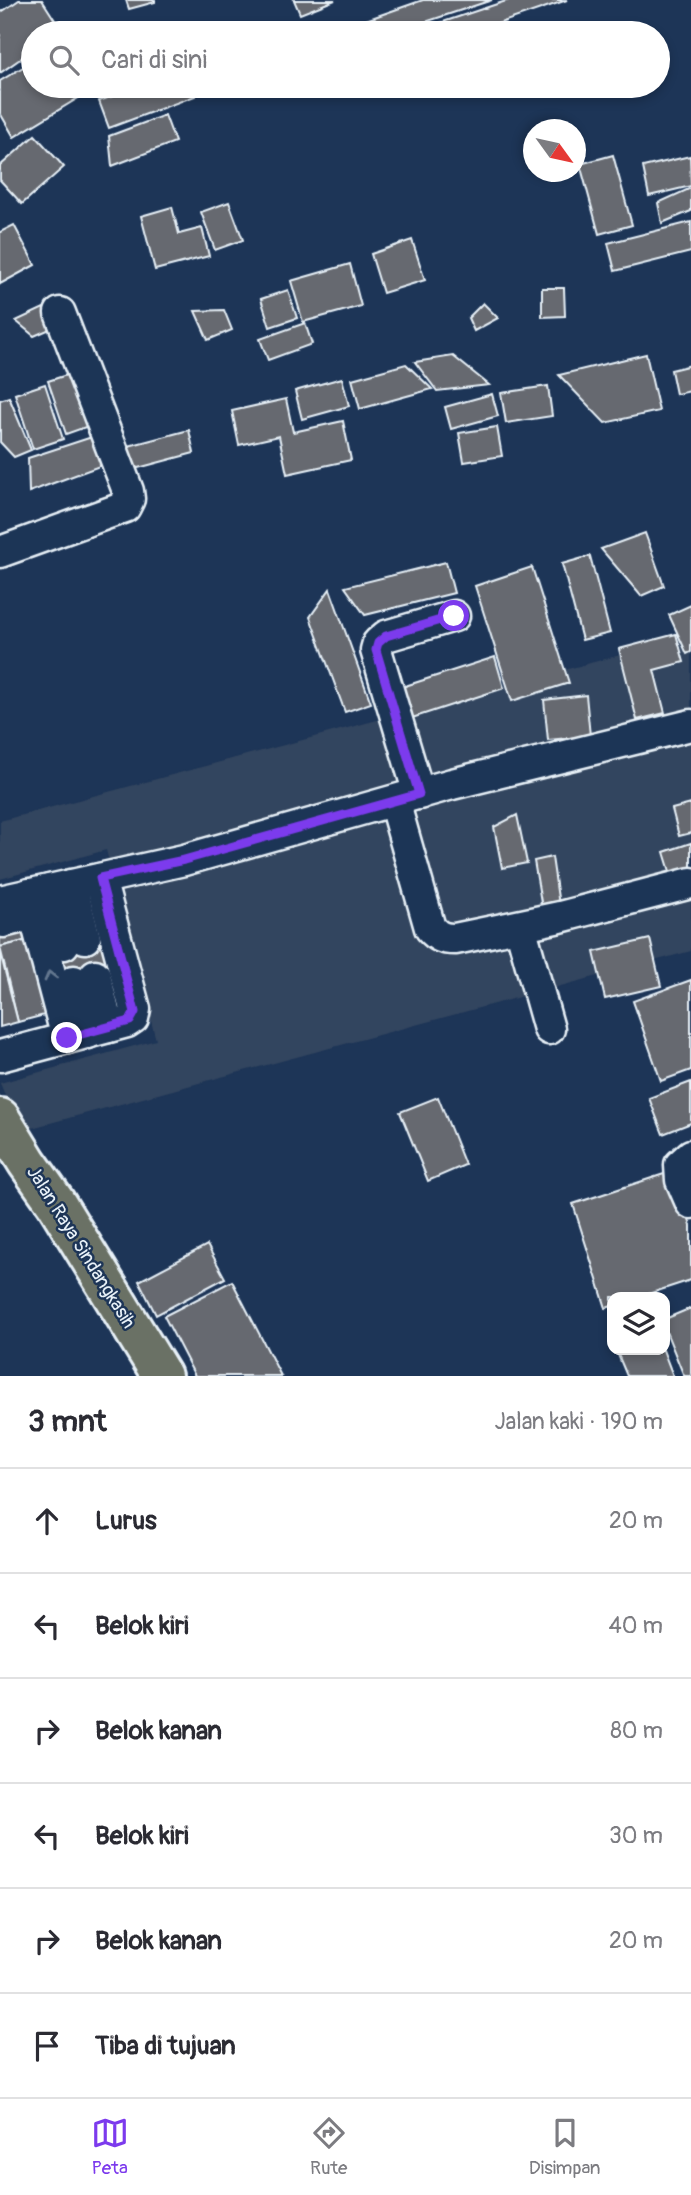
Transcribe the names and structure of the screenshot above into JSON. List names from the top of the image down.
{
  "streets": {
    "main road": ["Jalan Raya Sindangkasih"]
  },
  "north": "bottom right",
  "page": {
    "search": "Cari di sini",
    "heading": ["3 mnt", "Jalan kaki · 190 m"],
    "list": [
      ["Lurus", "20 m"],
      ["Belok kiri", "40 m"],
      ["Belok kanan", "80 m"],
      ["Belok kiri", "30 m"],
      ["Belok kanan", "20 m"],
      "Tiba di tujuan"
    ],
    "nav": ["Peta", "Rute", "Disimpan"]
  }
}
